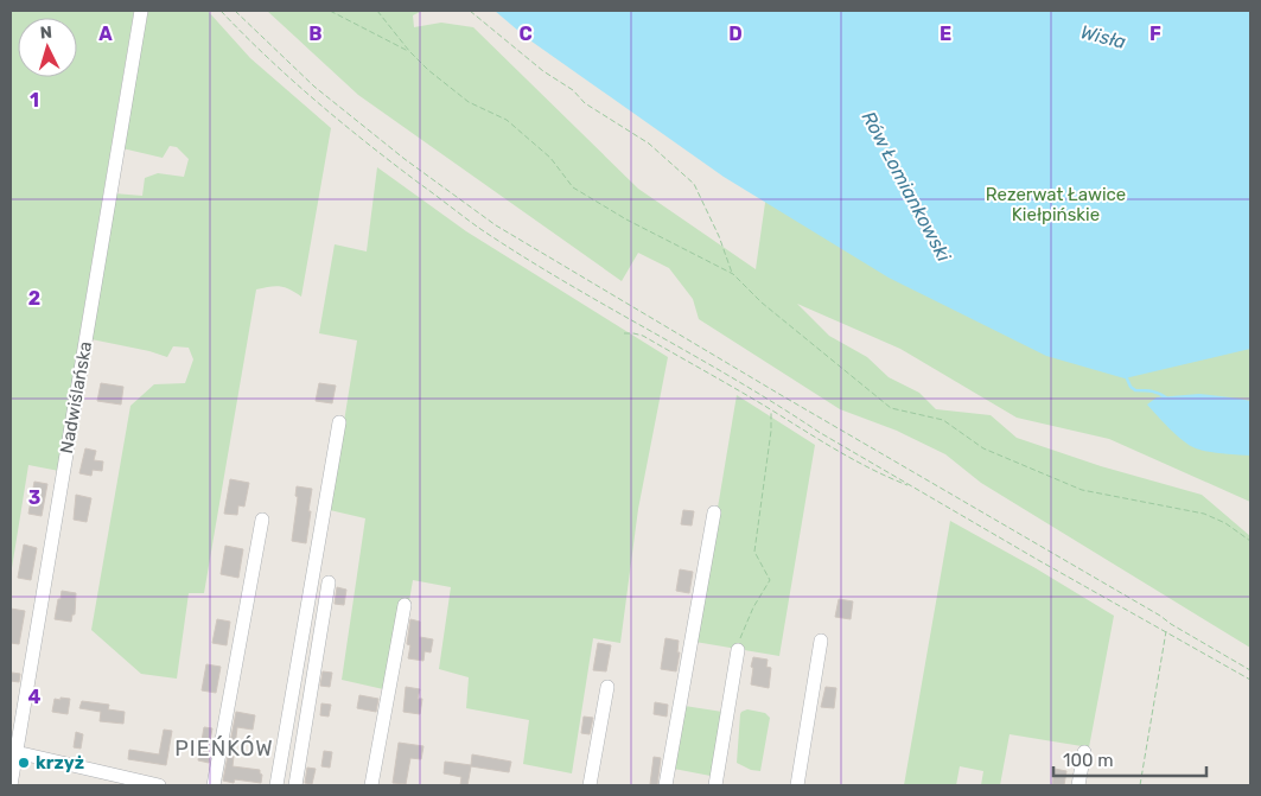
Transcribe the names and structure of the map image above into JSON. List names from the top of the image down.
{
  "streets": {
    "street": ["Nadwiślańska"]
  },
  "districts": ["PIEŃKÓW"],
  "water": ["Wisła", "Rów Łomiankowski"],
  "parks": ["Rezerwat Ławice Kiełpińskie"],
  "places": ["krzyż"],
  "scale_bar": "100 m",
  "north": "top",
  "grid": {
    "columns": [
      "A",
      "B",
      "C",
      "D",
      "E",
      "F"
    ],
    "rows": [
      "1",
      "2",
      "3",
      "4"
    ]
  }
}
